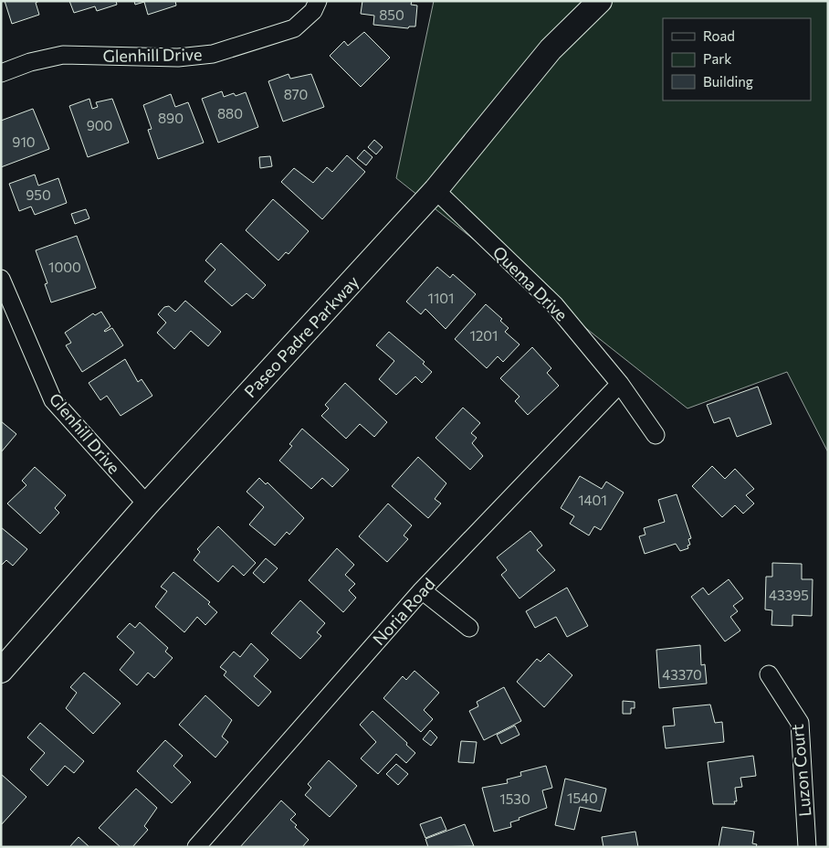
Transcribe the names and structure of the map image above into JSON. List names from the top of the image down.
{
  "streets": {
    "main road": ["Paseo Padre Parkway"],
    "street": [
      "Glenhill Drive",
      "Quema Drive",
      "Noria Road",
      "Luzon Court"
    ]
  },
  "crossings": [
    ["Glenhill Drive", "Paseo Padre Parkway"],
    ["Quema Drive", "Paseo Padre Parkway"],
    ["Quema Drive", "Noria Road"]
  ],
  "house_numbers": [
    "850",
    "870",
    "880",
    "890",
    "900",
    "910",
    "950",
    "1000",
    "1101",
    "1201",
    "1401",
    "43395",
    "43370",
    "1540",
    "1530"
  ],
  "legend": ["Road", "Park", "Building"]
}
